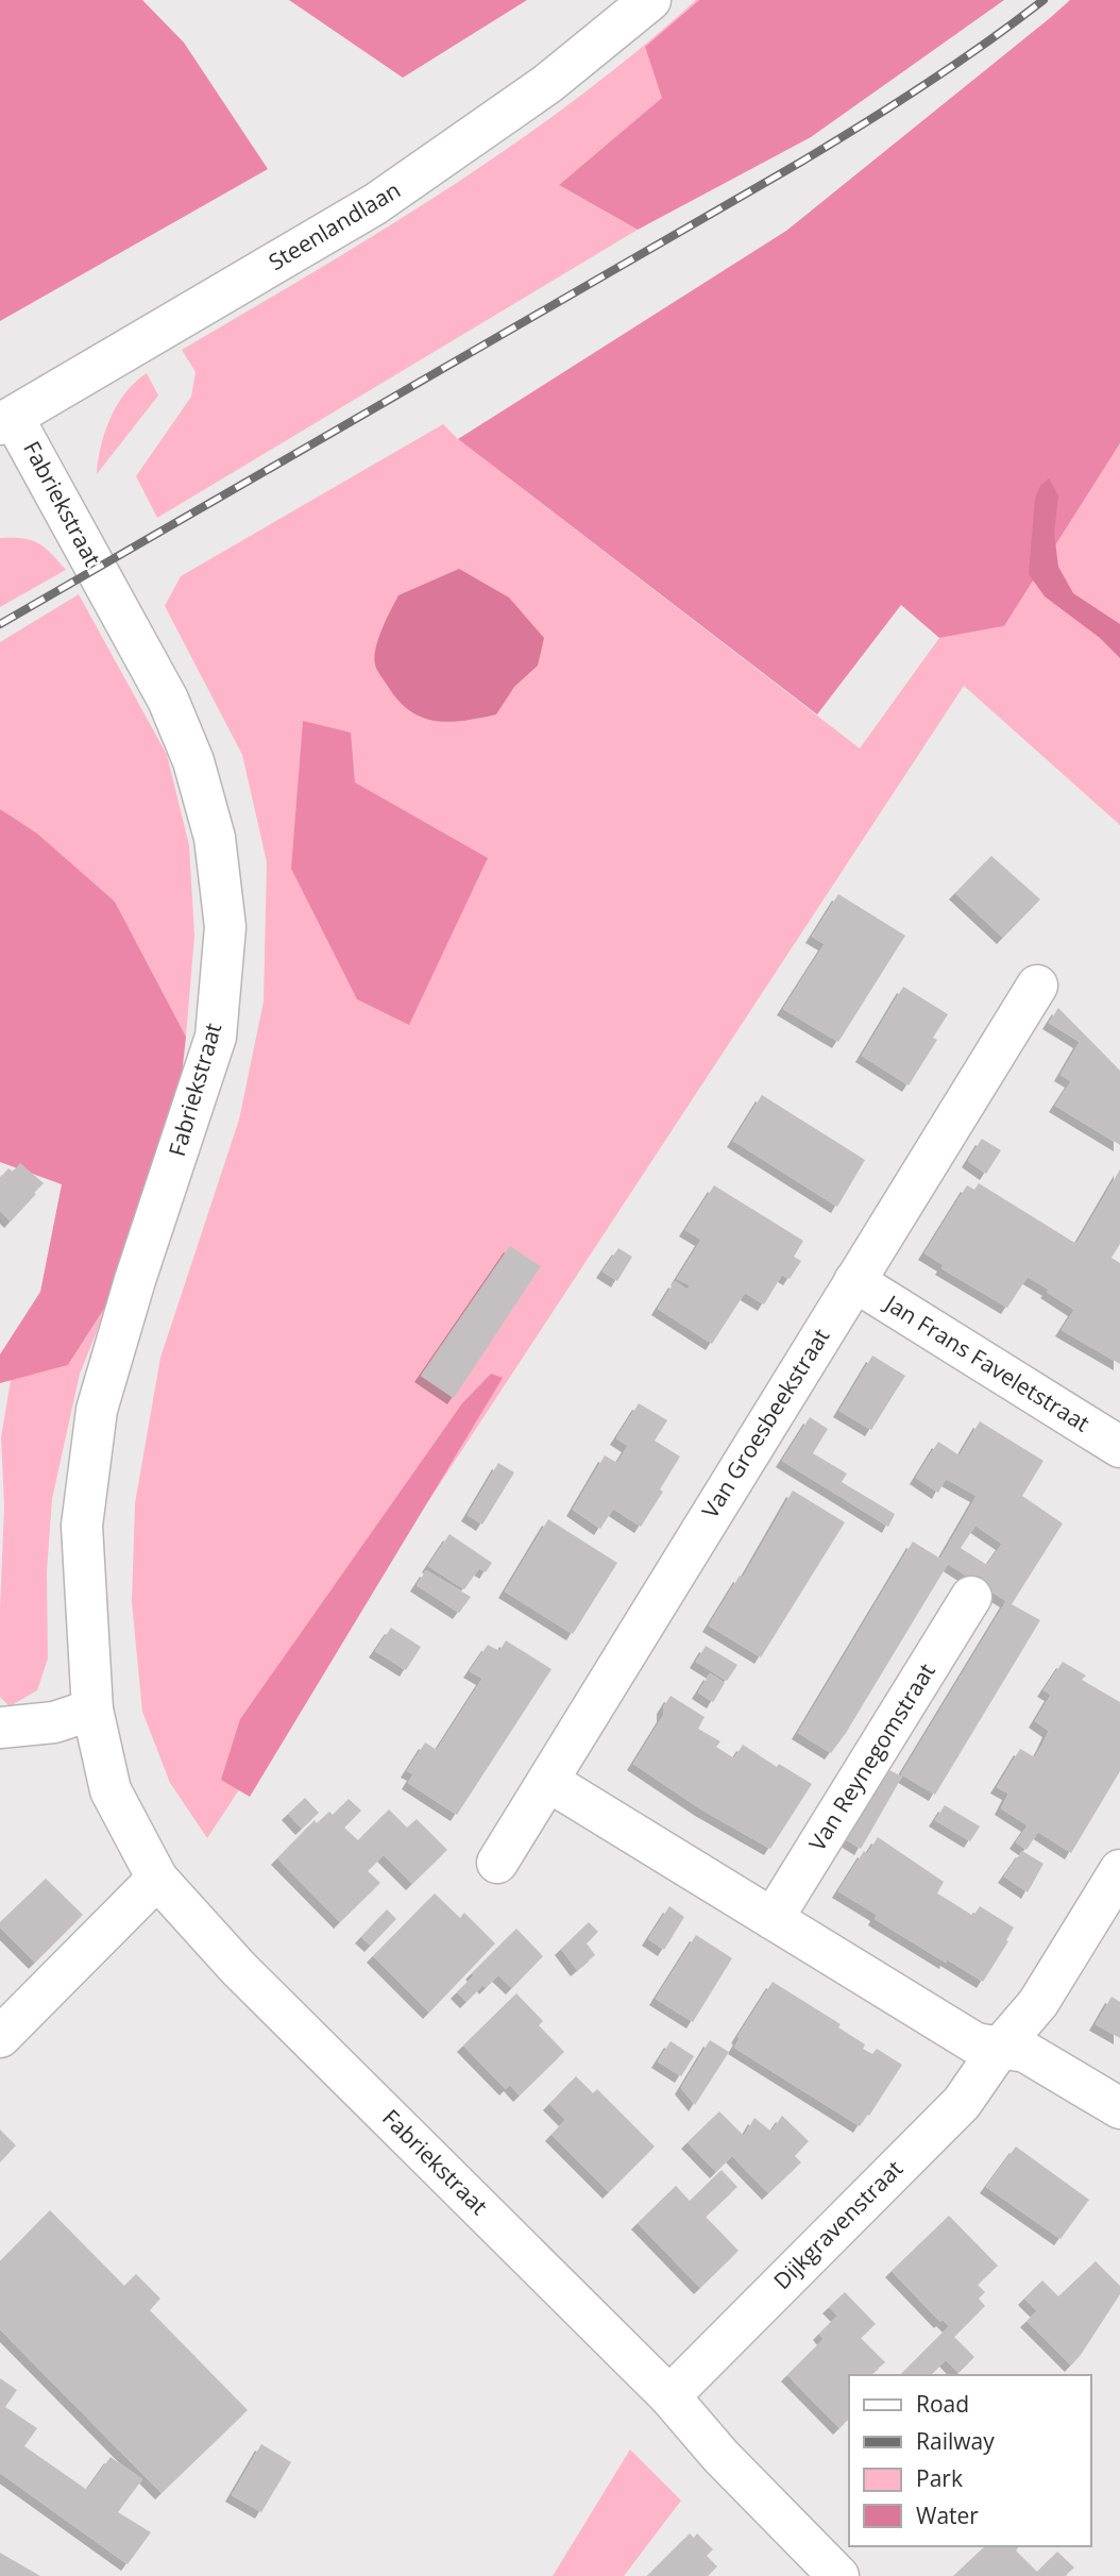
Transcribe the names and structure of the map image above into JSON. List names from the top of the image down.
{
  "streets": {
    "main road": [
      "Steenlandlaan",
      "Fabriekstraat",
      "Jan Frans Faveletstraat",
      "Van Groesbeekstraat",
      "Van Reynegomstraat",
      "Dijkgravenstraat"
    ]
  },
  "crossings": [
    ["Steenlandlaan", "Fabriekstraat"],
    ["Fabriekstraat", "Dijkgravenstraat"],
    ["Jan Frans Faveletstraat", "Van Groesbeekstraat"]
  ],
  "legend": [
    "Road",
    "Railway",
    "Park",
    "Water"
  ]
}
